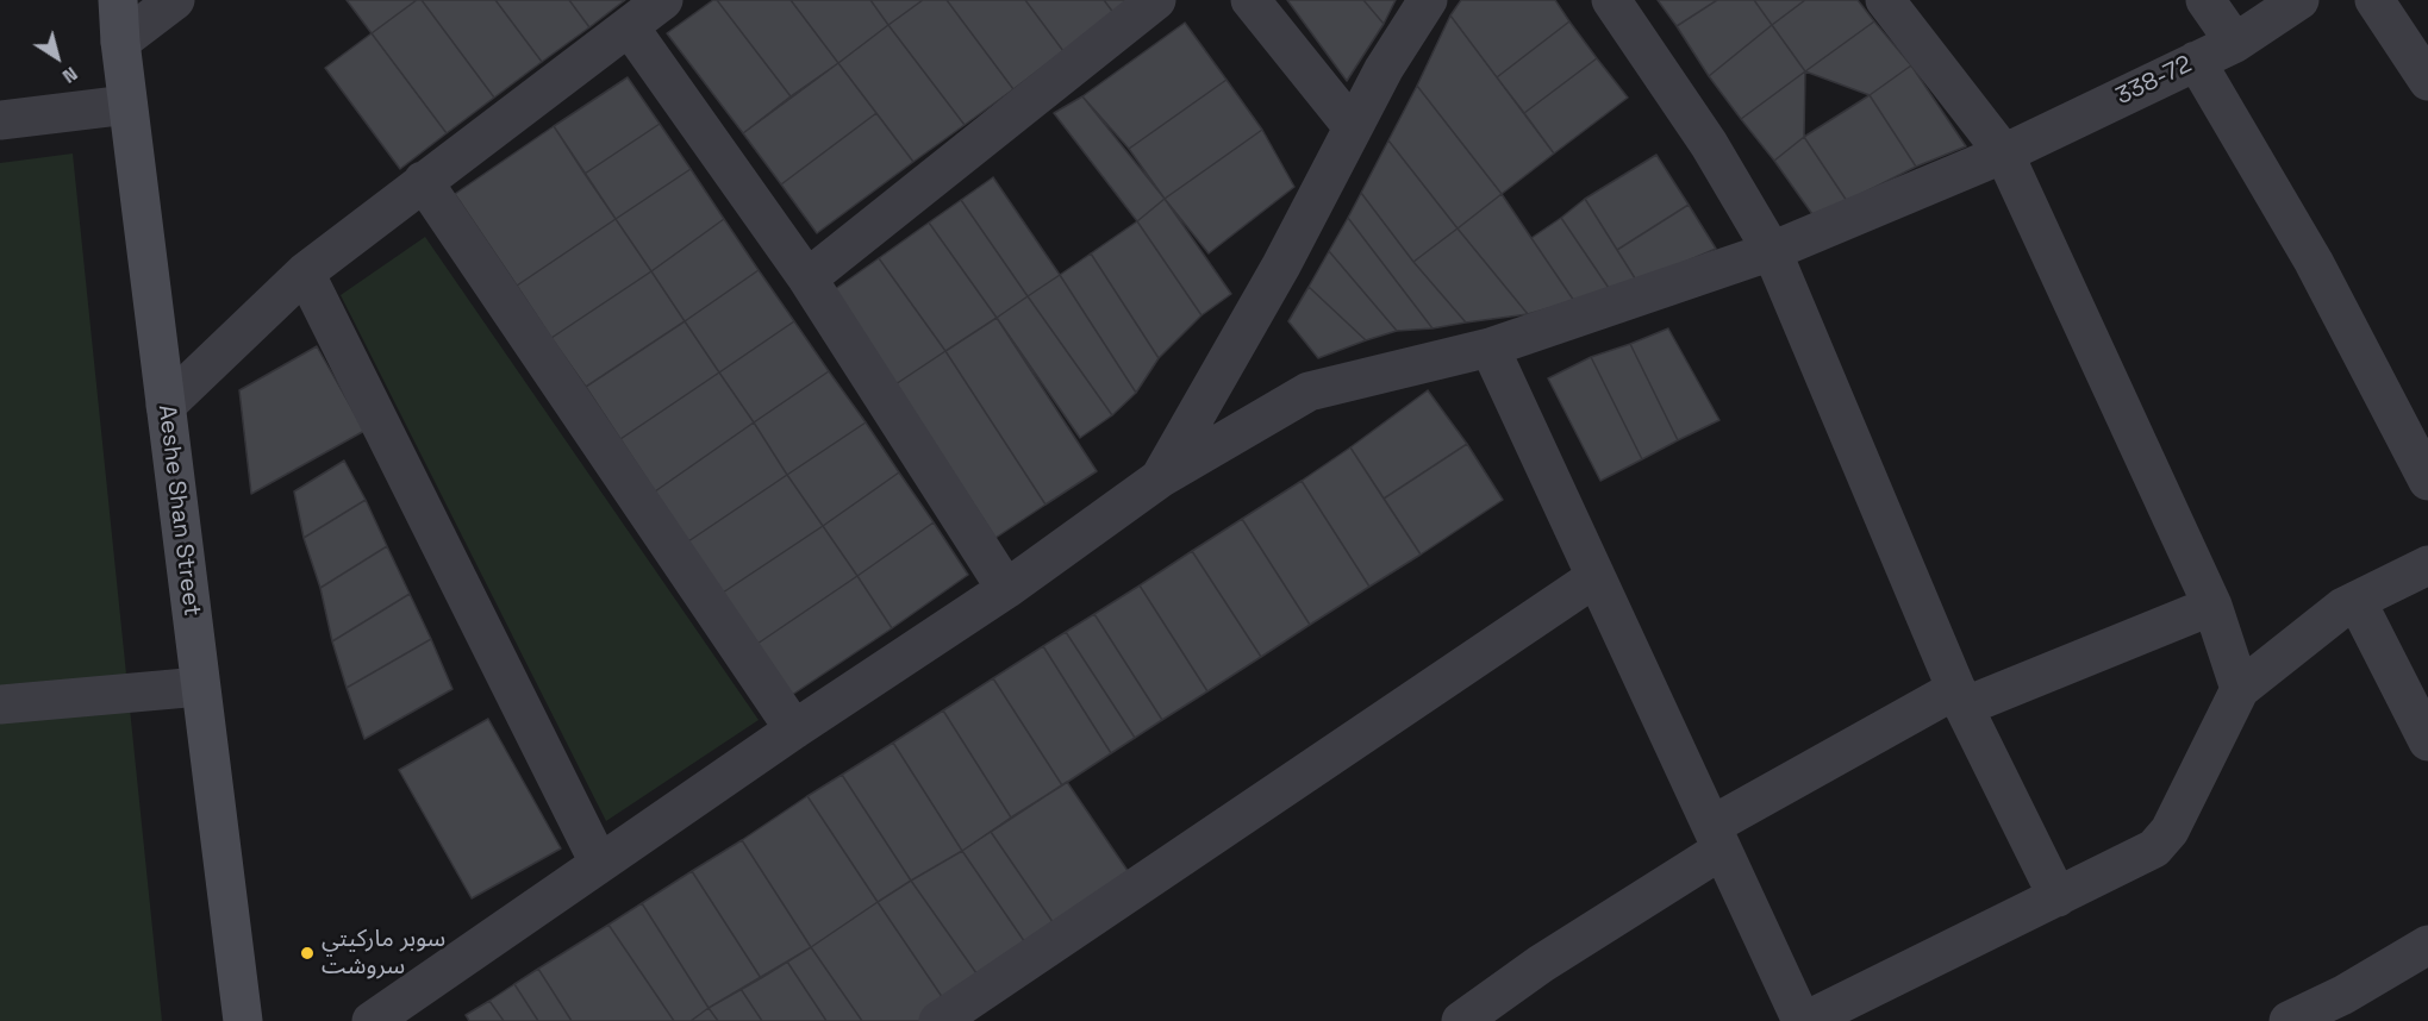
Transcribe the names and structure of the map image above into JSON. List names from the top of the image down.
{
  "streets": {
    "street": ["338-72", "Aeshe Shan Street"]
  },
  "places": ["سوبر ماركيتي سروشت"],
  "north": "bottom right"
}
